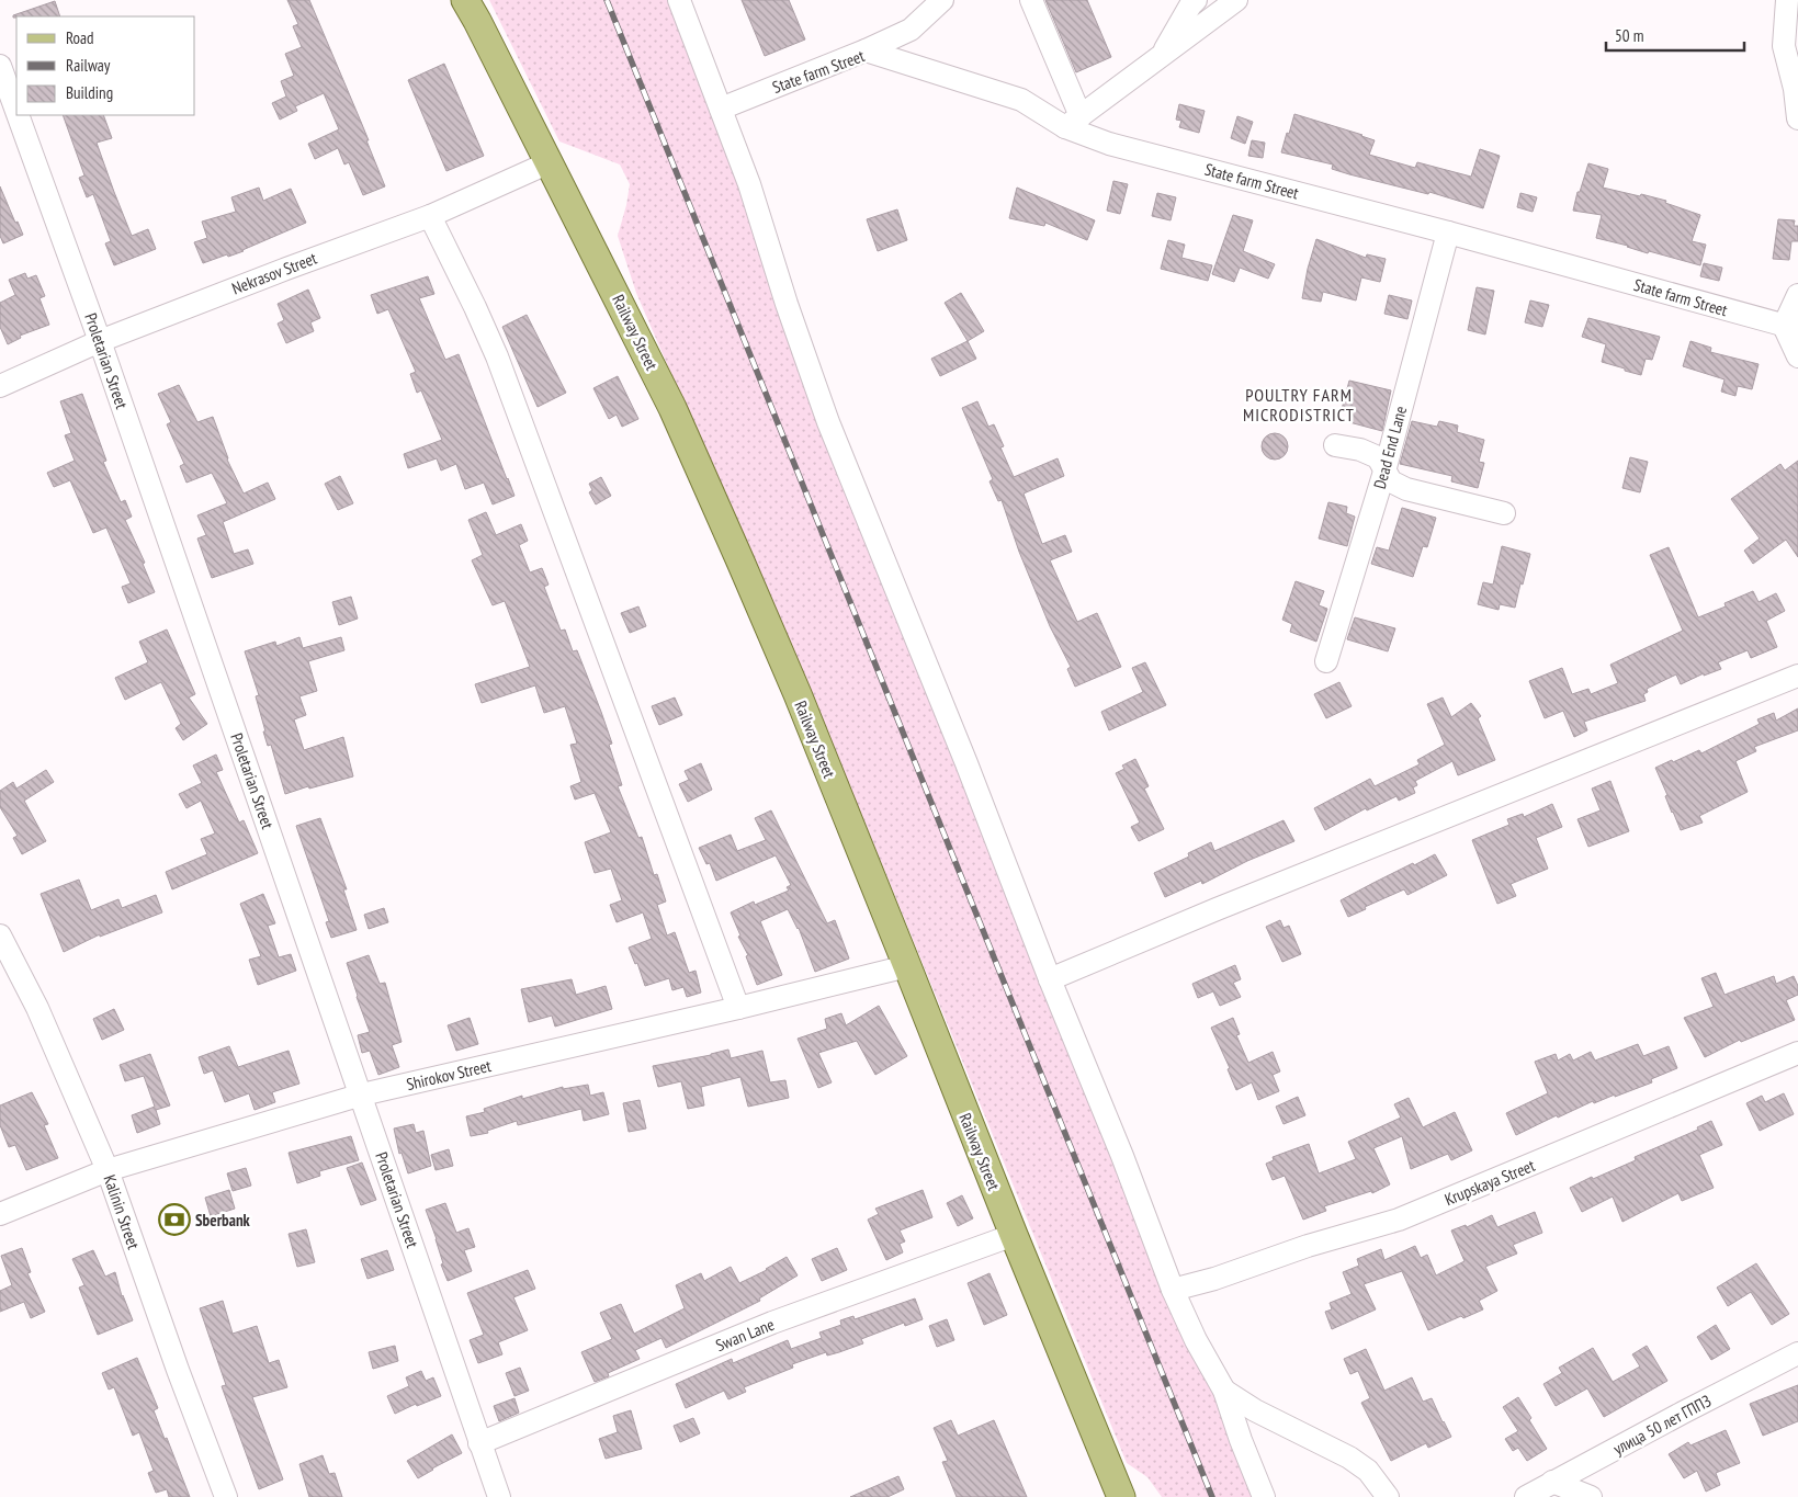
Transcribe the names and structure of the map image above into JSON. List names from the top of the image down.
{
  "streets": {
    "main road": ["Railway Street"],
    "street": [
      "State farm Street",
      "Nekrasov Street",
      "Proletarian Street",
      "Dead End Lane",
      "Shirokov Street",
      "Krupskaya Street",
      "Kalinin Street",
      "Swan Lane",
      "улица 50 лет ГППЗ"
    ]
  },
  "crossings": [
    ["State farm Street", "Dead End Lane"],
    ["Nekrasov Street", "Railway Street"],
    ["Nekrasov Street", "Proletarian Street"],
    ["Railway Street", "Shirokov Street"],
    ["Railway Street", "Swan Lane"],
    ["Proletarian Street", "Shirokov Street"],
    ["Proletarian Street", "Swan Lane"],
    ["Shirokov Street", "Kalinin Street"]
  ],
  "districts": ["POULTRY FARM MICRODISTRICT"],
  "places": {
    "bank": ["Sberbank"]
  },
  "legend": ["Road", "Railway", "Building"],
  "scale_bar": "50 m"
}
